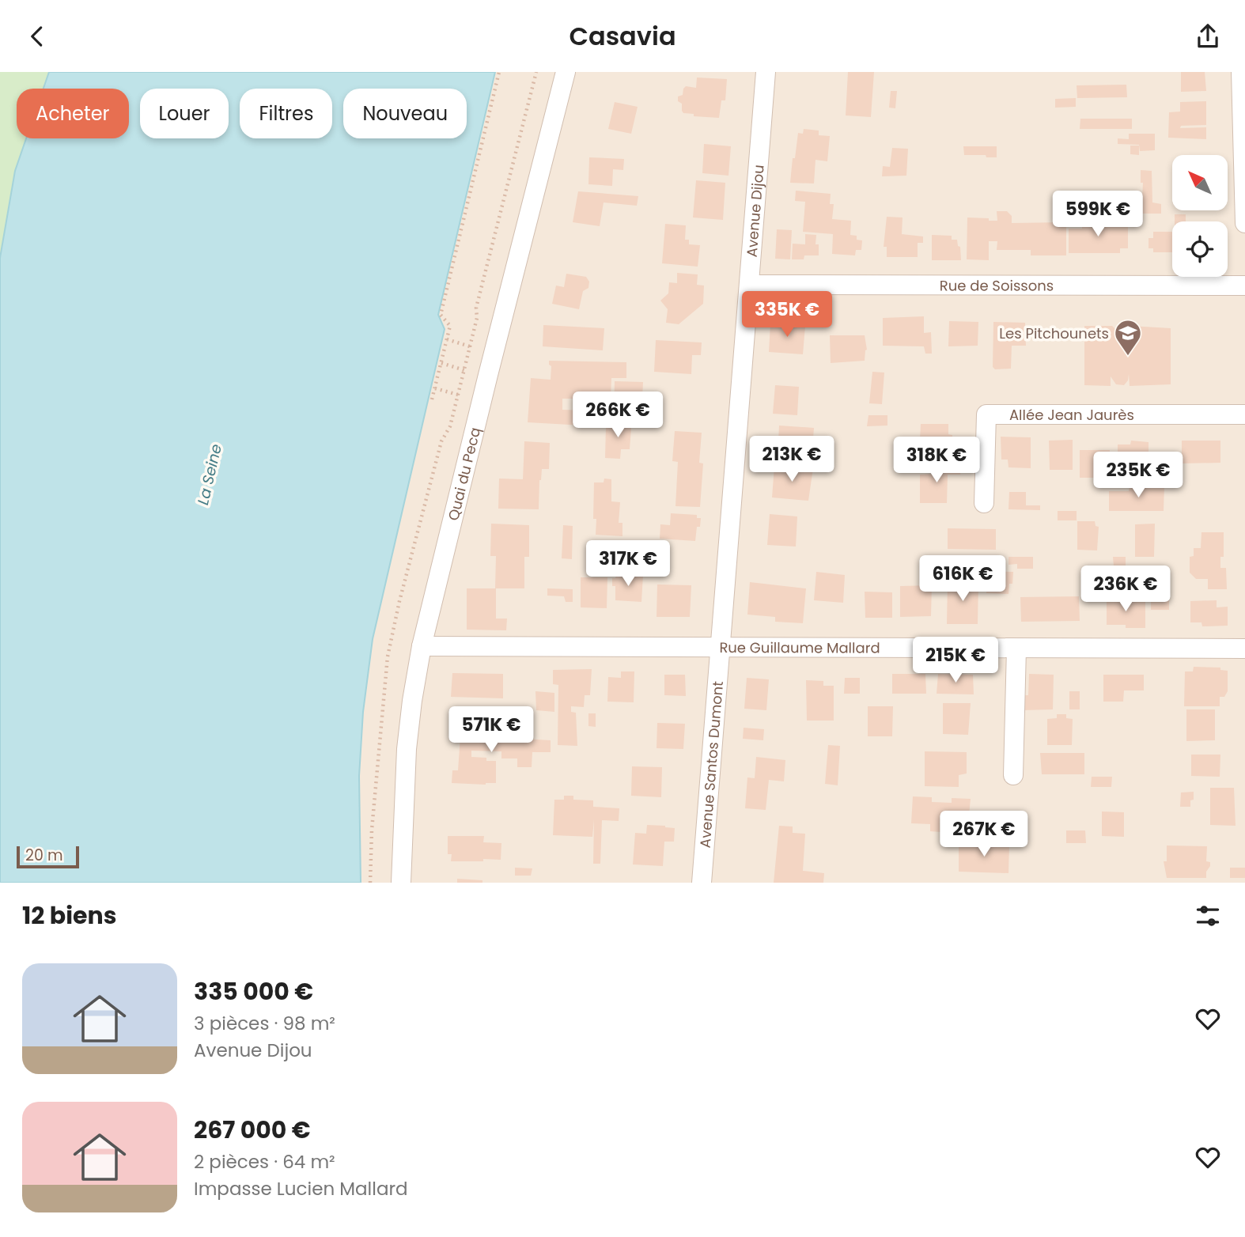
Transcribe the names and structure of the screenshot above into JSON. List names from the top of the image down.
{
  "streets": {
    "street": [
      "Avenue Dijou",
      "Rue de Soissons",
      "Allée Jean Jaurès",
      "Quai du Pecq",
      "Rue Guillaume Mallard",
      "Avenue Santos Dumont"
    ]
  },
  "crossings": [
    ["Avenue Dijou", "Rue de Soissons"],
    ["Avenue Dijou", "Rue Guillaume Mallard"],
    ["Avenue Dijou", "Avenue Santos Dumont"],
    ["Quai du Pecq", "Rue Guillaume Mallard"],
    ["Rue Guillaume Mallard", "Avenue Santos Dumont"]
  ],
  "water": ["La Seine"],
  "places": {
    "school or university": ["Les Pitchounets"]
  },
  "scale_bar": "20 m",
  "north": "top left",
  "page": {
    "header": "Casavia",
    "chip": [
      "Acheter",
      "Louer",
      "Filtres",
      "Nouveau"
    ],
    "price": [
      "599K €",
      "335K €",
      "266K €",
      "213K €",
      "318K €",
      "235K €",
      "317K €",
      "616K €",
      "236K €",
      "215K €",
      "571K €",
      "267K €"
    ],
    "scale": "20 m",
    "heading": "12 biens",
    "list": [
      {
        "name": "335 000 €",
        "note": "3 pièces · 98 m² · Avenue Dijou"
      },
      {
        "name": "267 000 €",
        "note": "2 pièces · 64 m² · Impasse Lucien Mallard"
      }
    ]
  }
}
